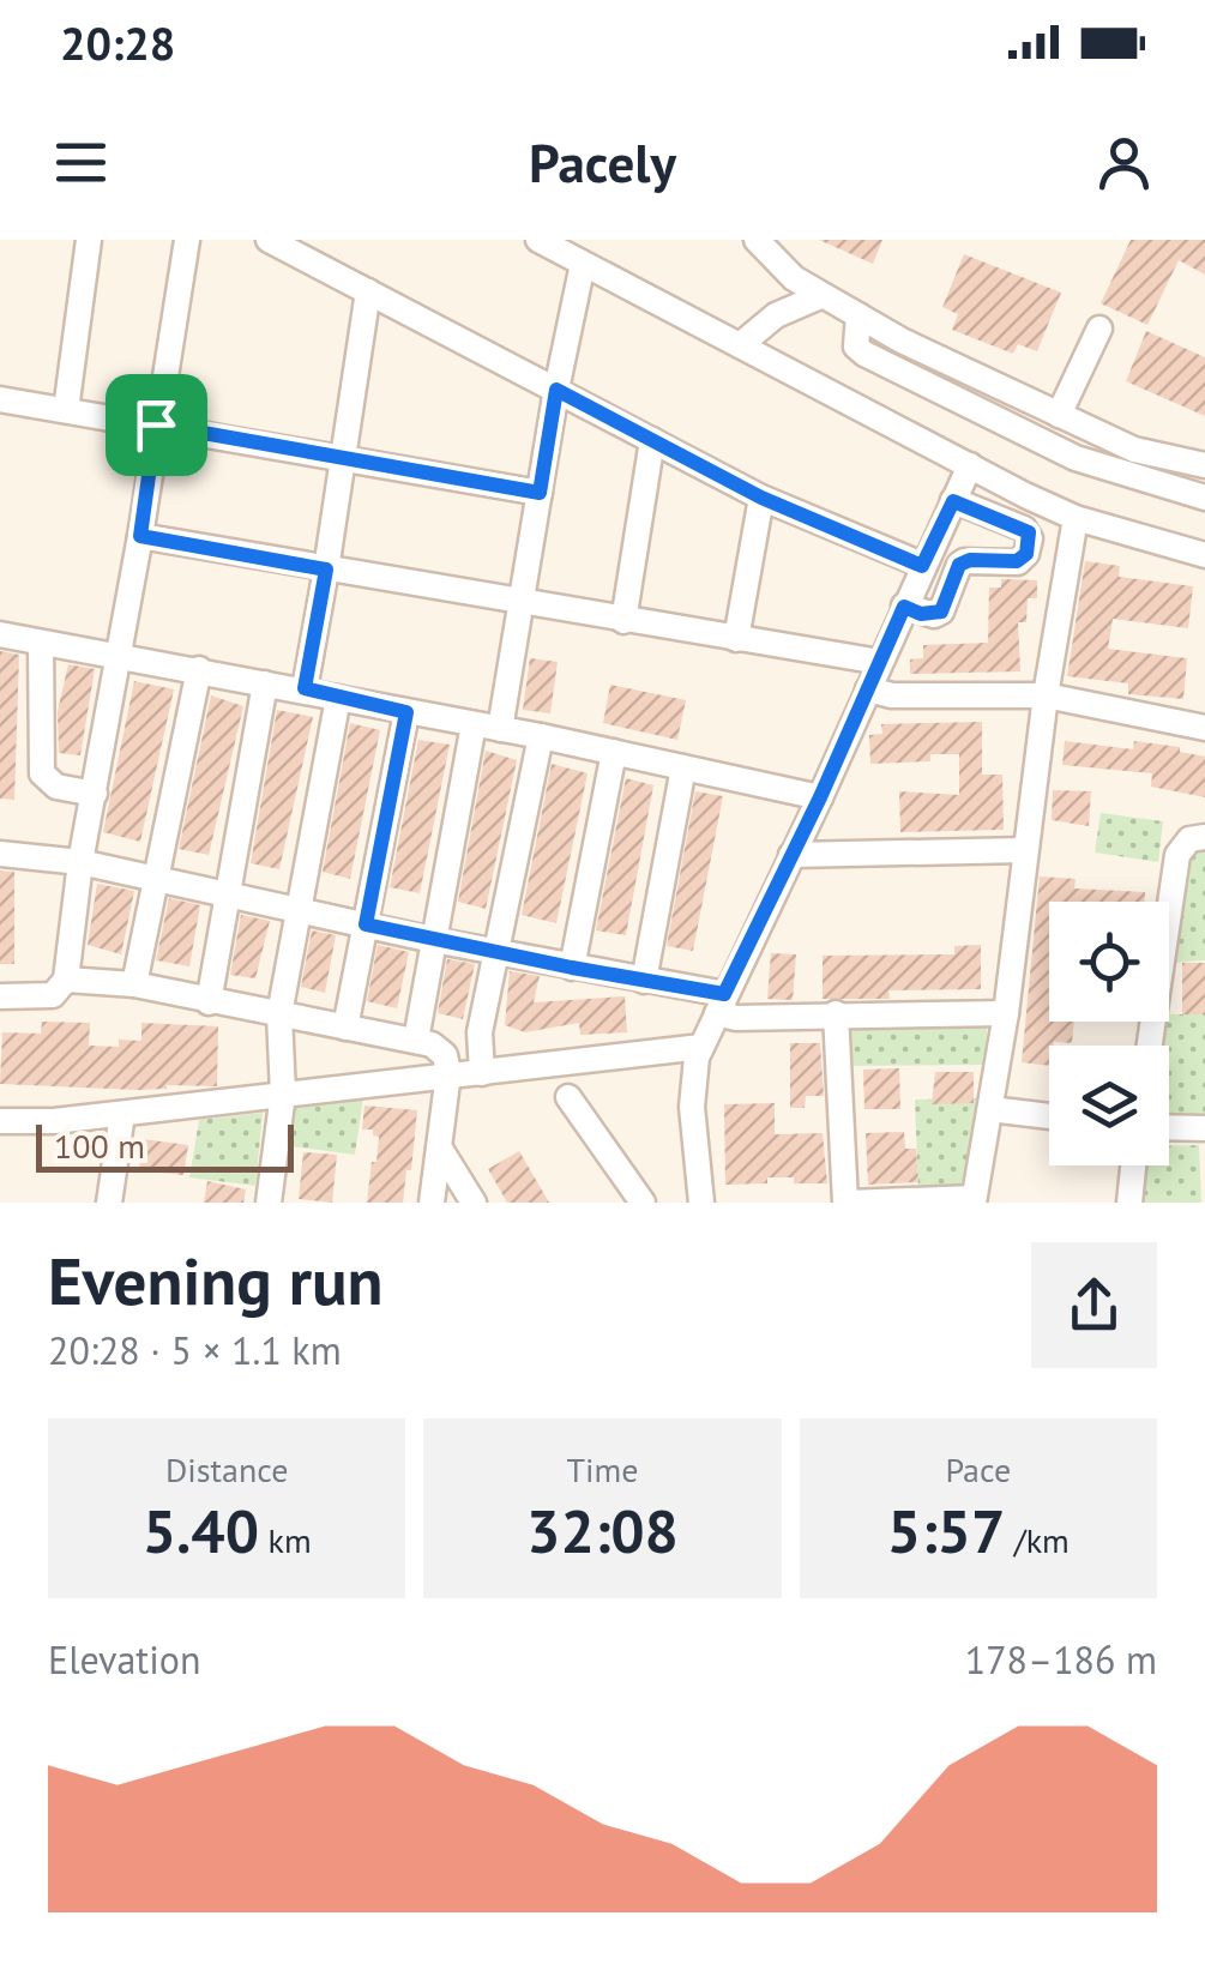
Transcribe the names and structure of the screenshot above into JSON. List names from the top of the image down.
{
  "scale_bar": "100 m",
  "page": {
    "status": "20:28",
    "header": "Pacely",
    "scale": "100 m",
    "heading": ["Evening run", "20:28 · 5 × 1.1 km"],
    "stats": [
      ["Distance", "5.40 km"],
      ["Time", "32:08"],
      ["Pace", "5:57 /km"]
    ],
    "chart": ["Elevation", "178–186 m"]
  }
}
